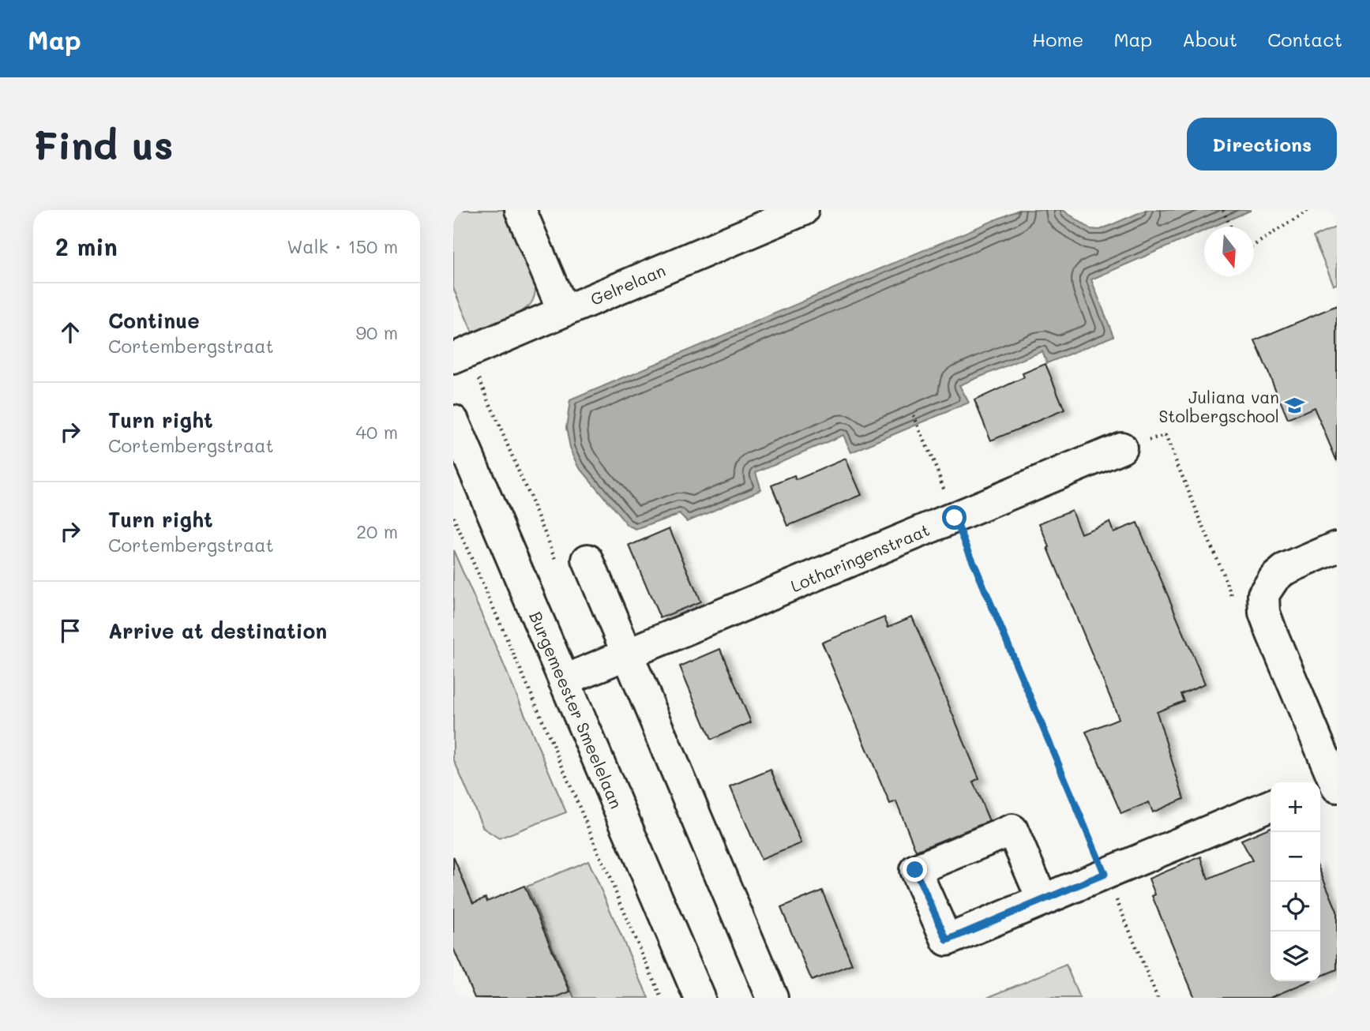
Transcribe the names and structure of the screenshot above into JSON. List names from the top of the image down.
{
  "streets": {
    "street": ["Gelrelaan", "Lotharingenstraat", "Burgemeester Smeelelaan"]
  },
  "crossings": [
    ["Lotharingenstraat", "Burgemeester Smeelelaan"]
  ],
  "places": {
    "school or university": ["Juliana van Stolbergschool"]
  },
  "north": "bottom",
  "page": {
    "header": "Map",
    "nav": [
      "Home",
      "Map",
      "About",
      "Contact"
    ],
    "buttons": "Directions",
    "title": "Find us",
    "heading": ["2 min", "Walk · 150 m"],
    "list": [
      ["Continue", "Cortembergstraat", "90 m"],
      ["Turn right", "Cortembergstraat", "40 m"],
      ["Turn right", "Cortembergstraat", "20 m"],
      "Arrive at destination"
    ],
    "map_buttons": ["+", "−"]
  }
}
